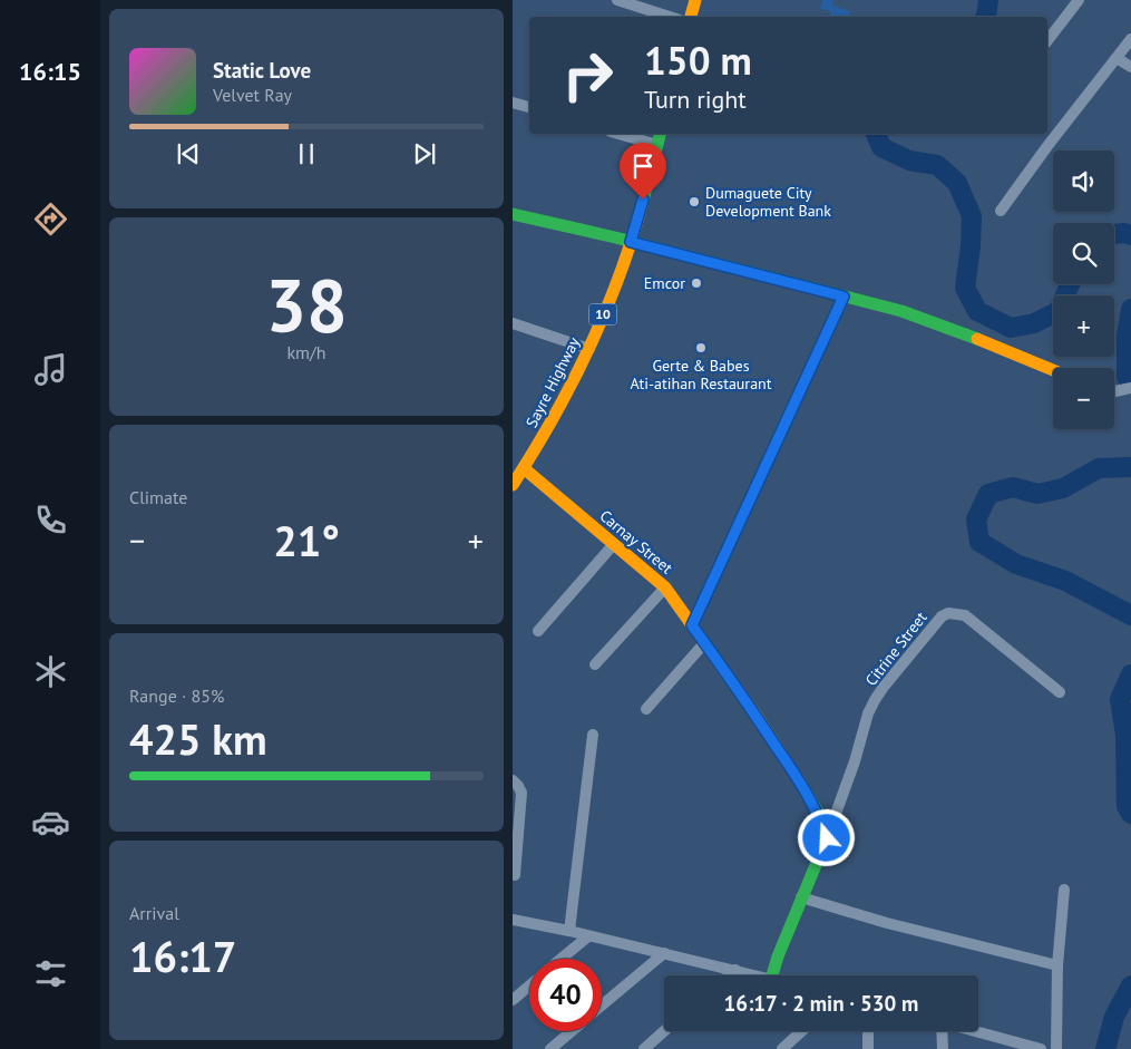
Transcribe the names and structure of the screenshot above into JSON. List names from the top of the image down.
{
  "streets": {
    "main road": ["10", "Sayre Highway", "Carnay Street"],
    "street": ["Citrine Street"]
  },
  "crossings": [
    ["Sayre Highway", "Carnay Street"],
    ["Carnay Street", "Citrine Street"]
  ],
  "places": ["Dumaguete City Development Bank", "Emcor", "Gerte & Babes Ati-atihan Restaurant"],
  "page": {
    "tabs": "16:15",
    "turn": ["150 m", "Turn right"],
    "song": ["Static Love", "Velvet Ray"],
    "map_buttons": ["+", "−"],
    "tile": [
      ["38", "km/h"],
      "Climate",
      ["Range · 85%", "425 km"],
      ["Arrival", "16:17"]
    ],
    "heat": ["−", "21°", "+"],
    "limit": "40",
    "trip": "16:17 · 2 min · 530 m"
  }
}
